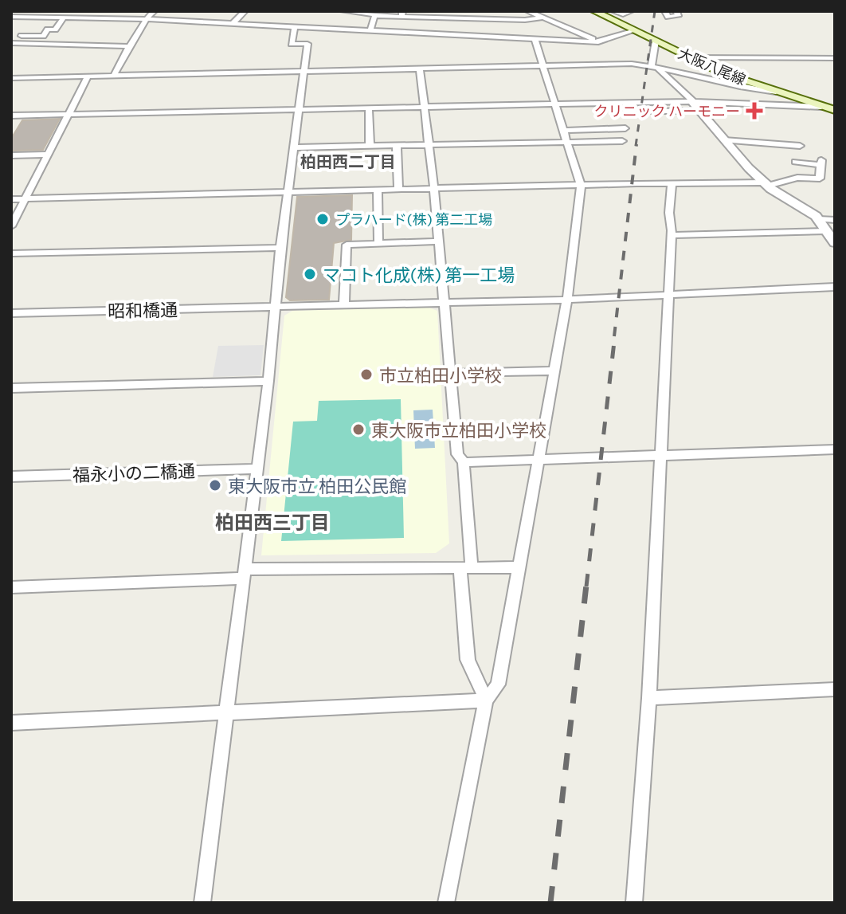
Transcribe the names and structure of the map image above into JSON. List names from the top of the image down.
{
  "streets": {
    "main road": ["大阪八尾線"],
    "street": ["昭和橋通", "福永小の二橋通"]
  },
  "districts": ["柏田西二丁目", "柏田西三丁目"],
  "places": {
    "health": ["クリニック ハーモニー"],
    "other": [
      "プラハード(株) 第二工場",
      "マコト化成(株) 第一工場",
      "市立柏田小学校",
      "東大阪市立柏田小学校",
      "東大阪市立 柏田公民館"
    ]
  }
}
